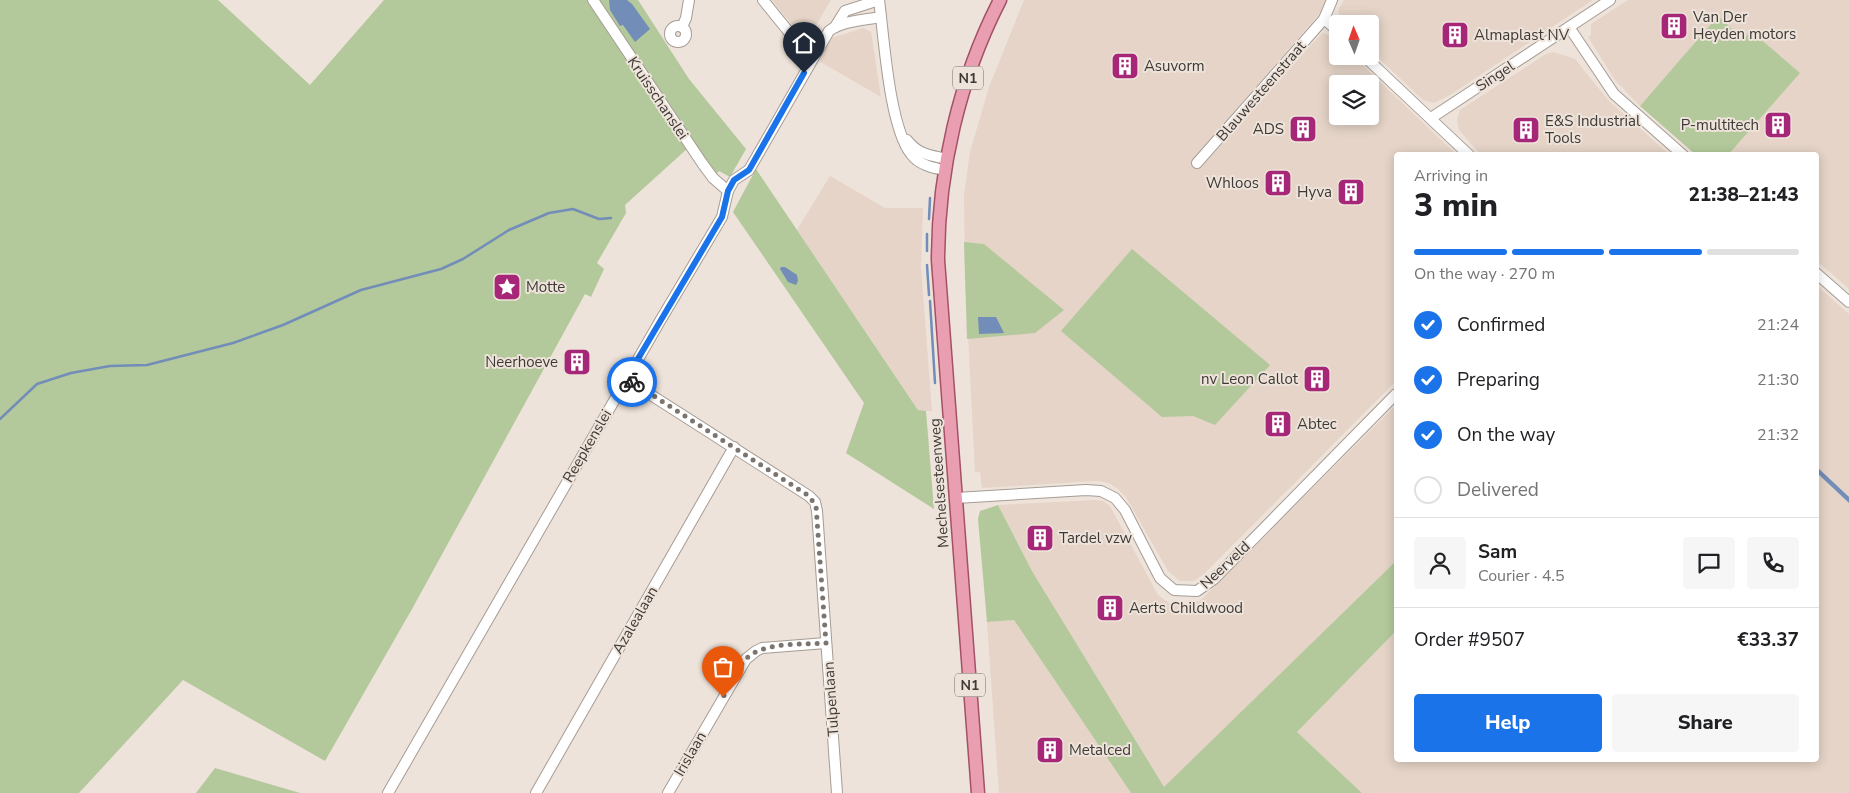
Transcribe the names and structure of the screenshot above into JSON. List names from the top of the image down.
{
  "streets": {
    "main road": ["N1", "Mechelsesteenweg"],
    "street": [
      "Singel",
      "Blauwesteenstraat",
      "Kruisschanslei",
      "Reepkenslei",
      "Neerveld",
      "Azalealaan",
      "Tulpenlaan",
      "Irislaan"
    ]
  },
  "crossings": [
    ["N1", "Mechelsesteenweg"],
    ["Kruisschanslei", "Reepkenslei"],
    ["Reepkenslei", "Tulpenlaan"],
    ["Mechelsesteenweg", "Neerveld"],
    ["Azalealaan", "Tulpenlaan"],
    ["Tulpenlaan", "Irislaan"]
  ],
  "places": {
    "building": [
      "Van Der Heyden motors",
      "Almaplast NV",
      "Asuvorm",
      "P-multitech",
      "ADS",
      "E&S Industrial Tools",
      "Whloos",
      "Hyva",
      "Neerhoeve",
      "nv Leon Callot",
      "Abtec",
      "Tardel vzw",
      "Aerts Childwood",
      "Metalced"
    ],
    "place": ["Motte"]
  },
  "north": "top",
  "page": {
    "heading": ["3 min", "Arriving in", "21:38–21:43"],
    "panel": [
      "Sam",
      "Courier · 4.5",
      "Order #9507",
      "€33.37"
    ],
    "bar": "On the way · 270 m",
    "list": [
      ["Confirmed", "21:24"],
      ["Preparing", "21:30"],
      ["On the way", "21:32"],
      "Delivered"
    ],
    "buttons": ["Help", "Share"]
  }
}
